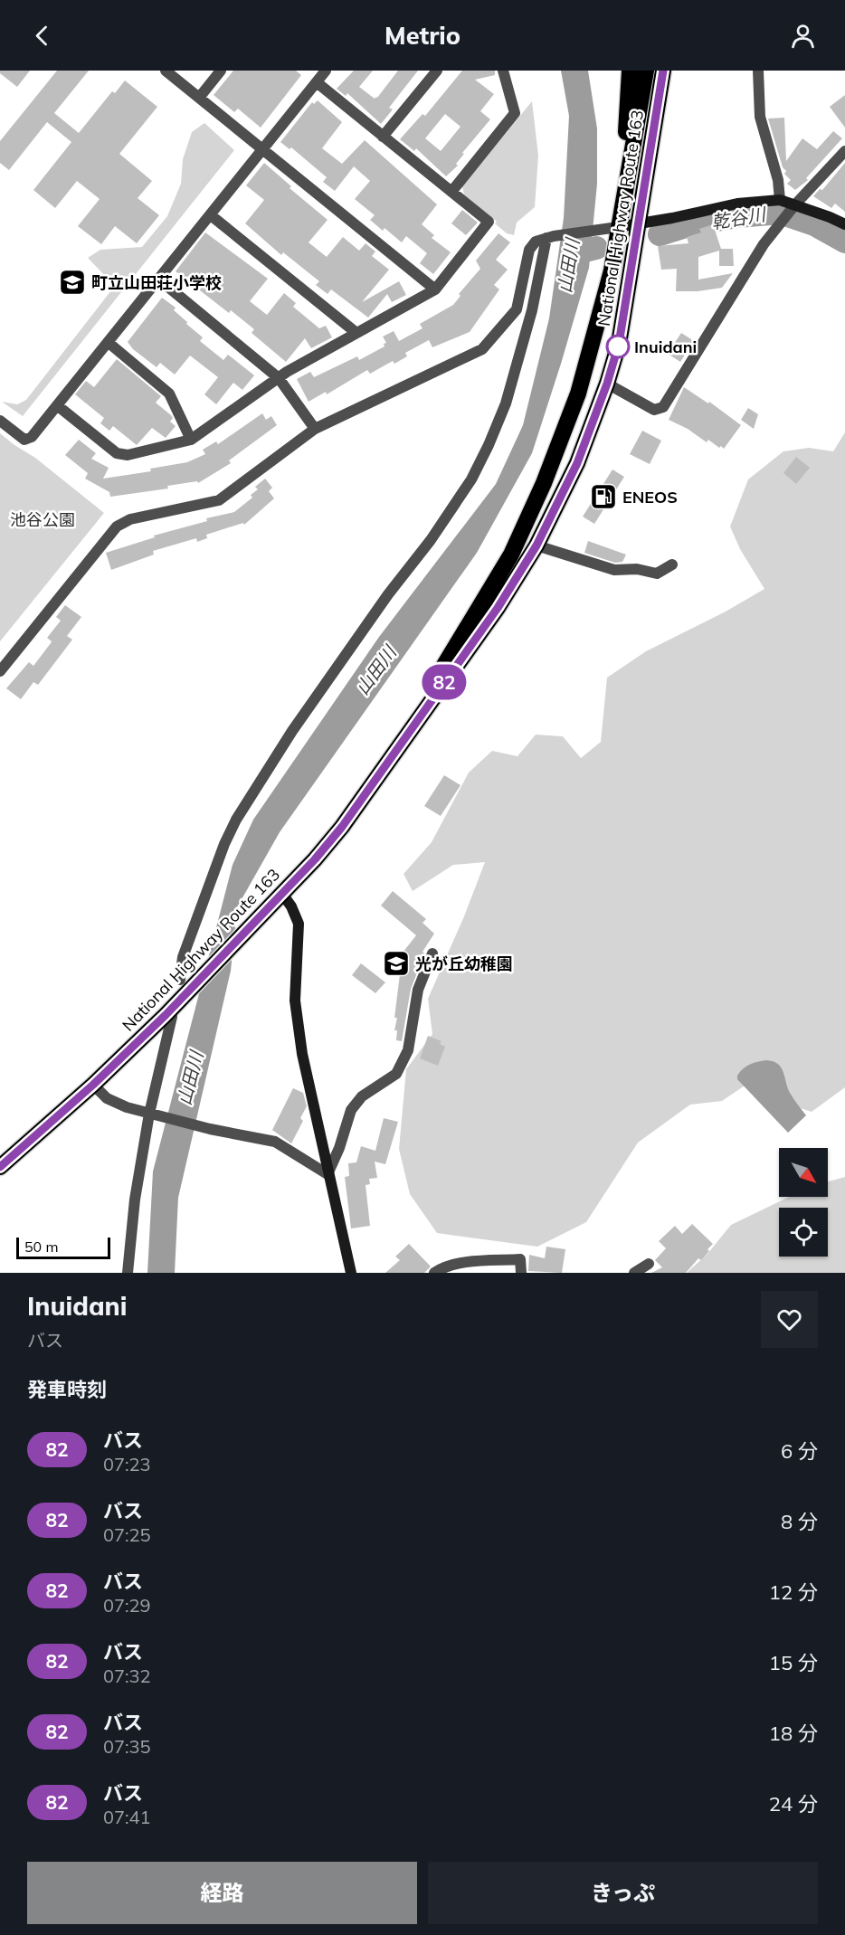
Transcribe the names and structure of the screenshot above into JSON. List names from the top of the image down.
{
  "streets": {
    "highway": ["National Highway Route 163"]
  },
  "water": ["乾谷川", "山田川"],
  "parks": ["池谷公園"],
  "places": {
    "school or university": ["町立山田荘小学校", "光が丘幼稚園"],
    "other": ["Inuidani"],
    "fuel station": ["ENEOS"]
  },
  "lines": ["bus line 82"],
  "scale_bar": "50 m",
  "north": "bottom right",
  "page": {
    "header": "Metrio",
    "on_map": "82",
    "scale": "50 m",
    "heading": [
      ["Inuidani", "バス"],
      "発車時刻"
    ],
    "list": [
      {
        "mark": "82",
        "name": "バス",
        "note": "07:23",
        "value": "6 分"
      },
      {
        "mark": "82",
        "name": "バス",
        "note": "07:25",
        "value": "8 分"
      },
      {
        "mark": "82",
        "name": "バス",
        "note": "07:29",
        "value": "12 分"
      },
      {
        "mark": "82",
        "name": "バス",
        "note": "07:32",
        "value": "15 分"
      },
      {
        "mark": "82",
        "name": "バス",
        "note": "07:35",
        "value": "18 分"
      },
      {
        "mark": "82",
        "name": "バス",
        "note": "07:41",
        "value": "24 分"
      }
    ],
    "buttons": ["経路", "きっぷ"]
  }
}
